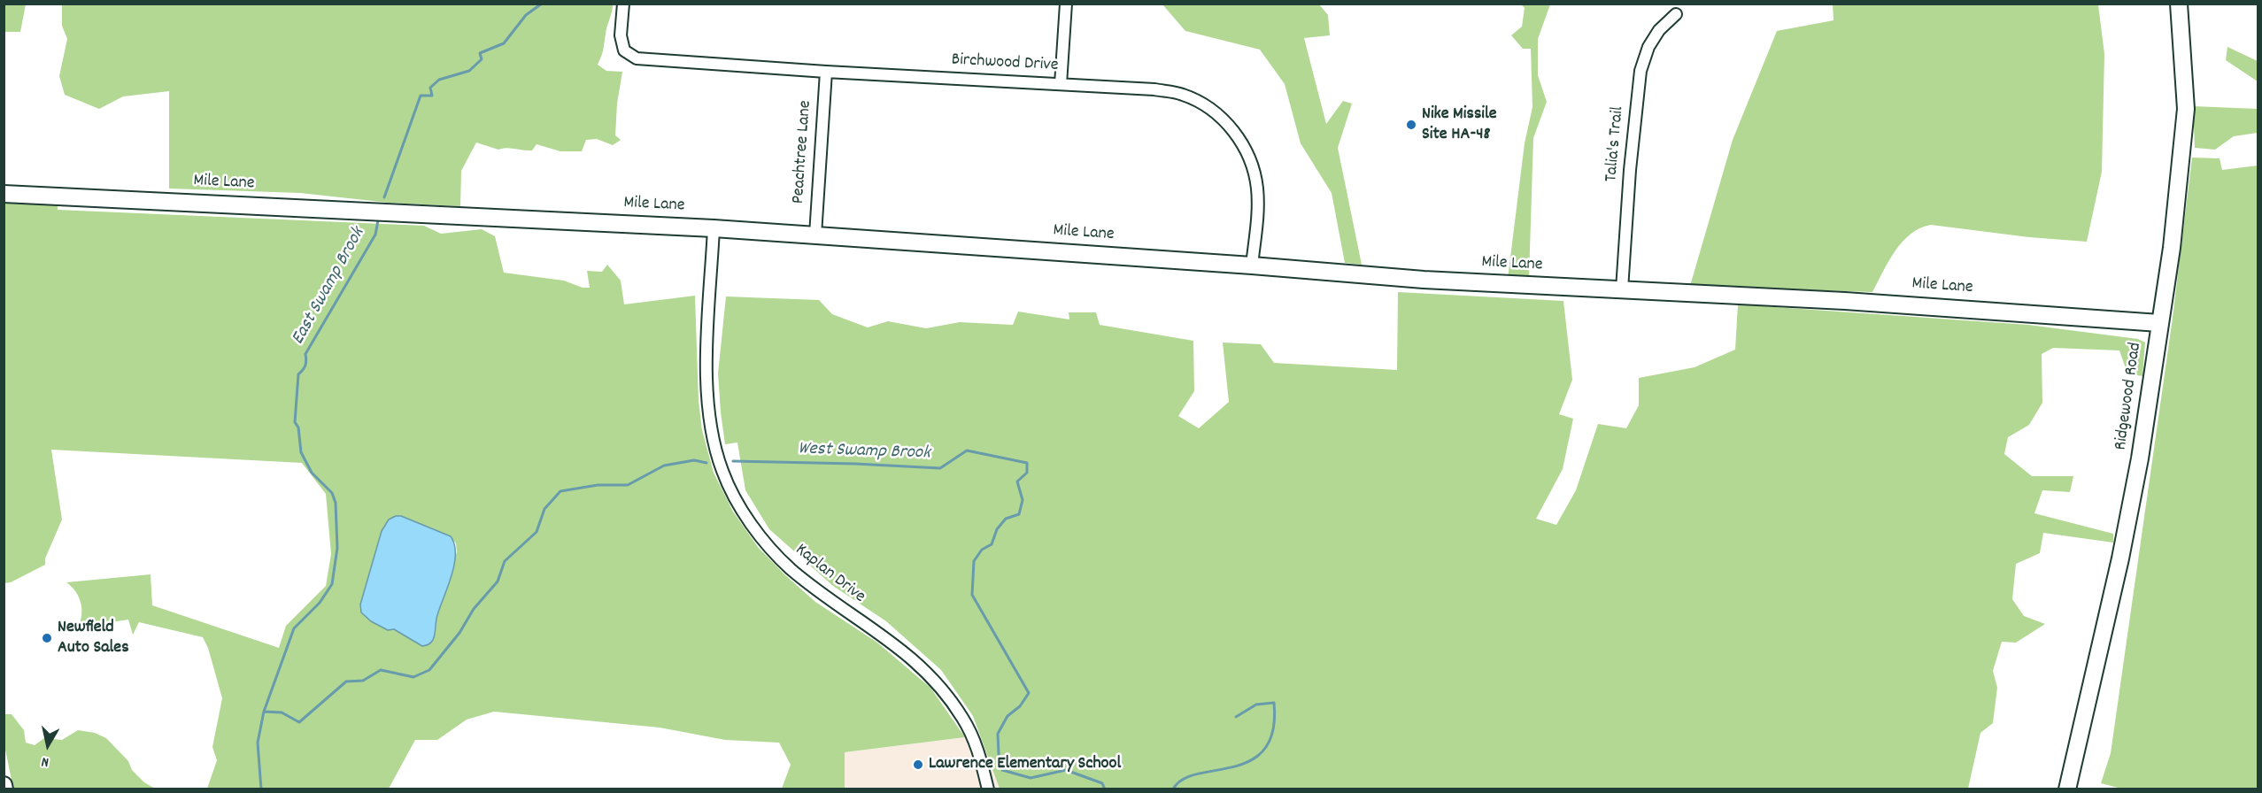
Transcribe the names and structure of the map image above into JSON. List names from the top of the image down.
{
  "streets": {
    "street": [
      "Birchwood Drive",
      "Talia's Trail",
      "Peachtree Lane",
      "Mile Lane",
      "Ridgewood Road",
      "Kaplan Drive"
    ]
  },
  "crossings": [
    ["Birchwood Drive", "Peachtree Lane"],
    ["Birchwood Drive", "Mile Lane"],
    ["Talia's Trail", "Mile Lane"],
    ["Peachtree Lane", "Mile Lane"],
    ["Mile Lane", "Ridgewood Road"],
    ["Mile Lane", "Kaplan Drive"]
  ],
  "water": ["East Swamp Brook", "West Swamp Brook"],
  "places": ["Nike Missile Site HA-48", "Newfield Auto Sales", "Lawrence Elementary School"],
  "north": "bottom"
}
